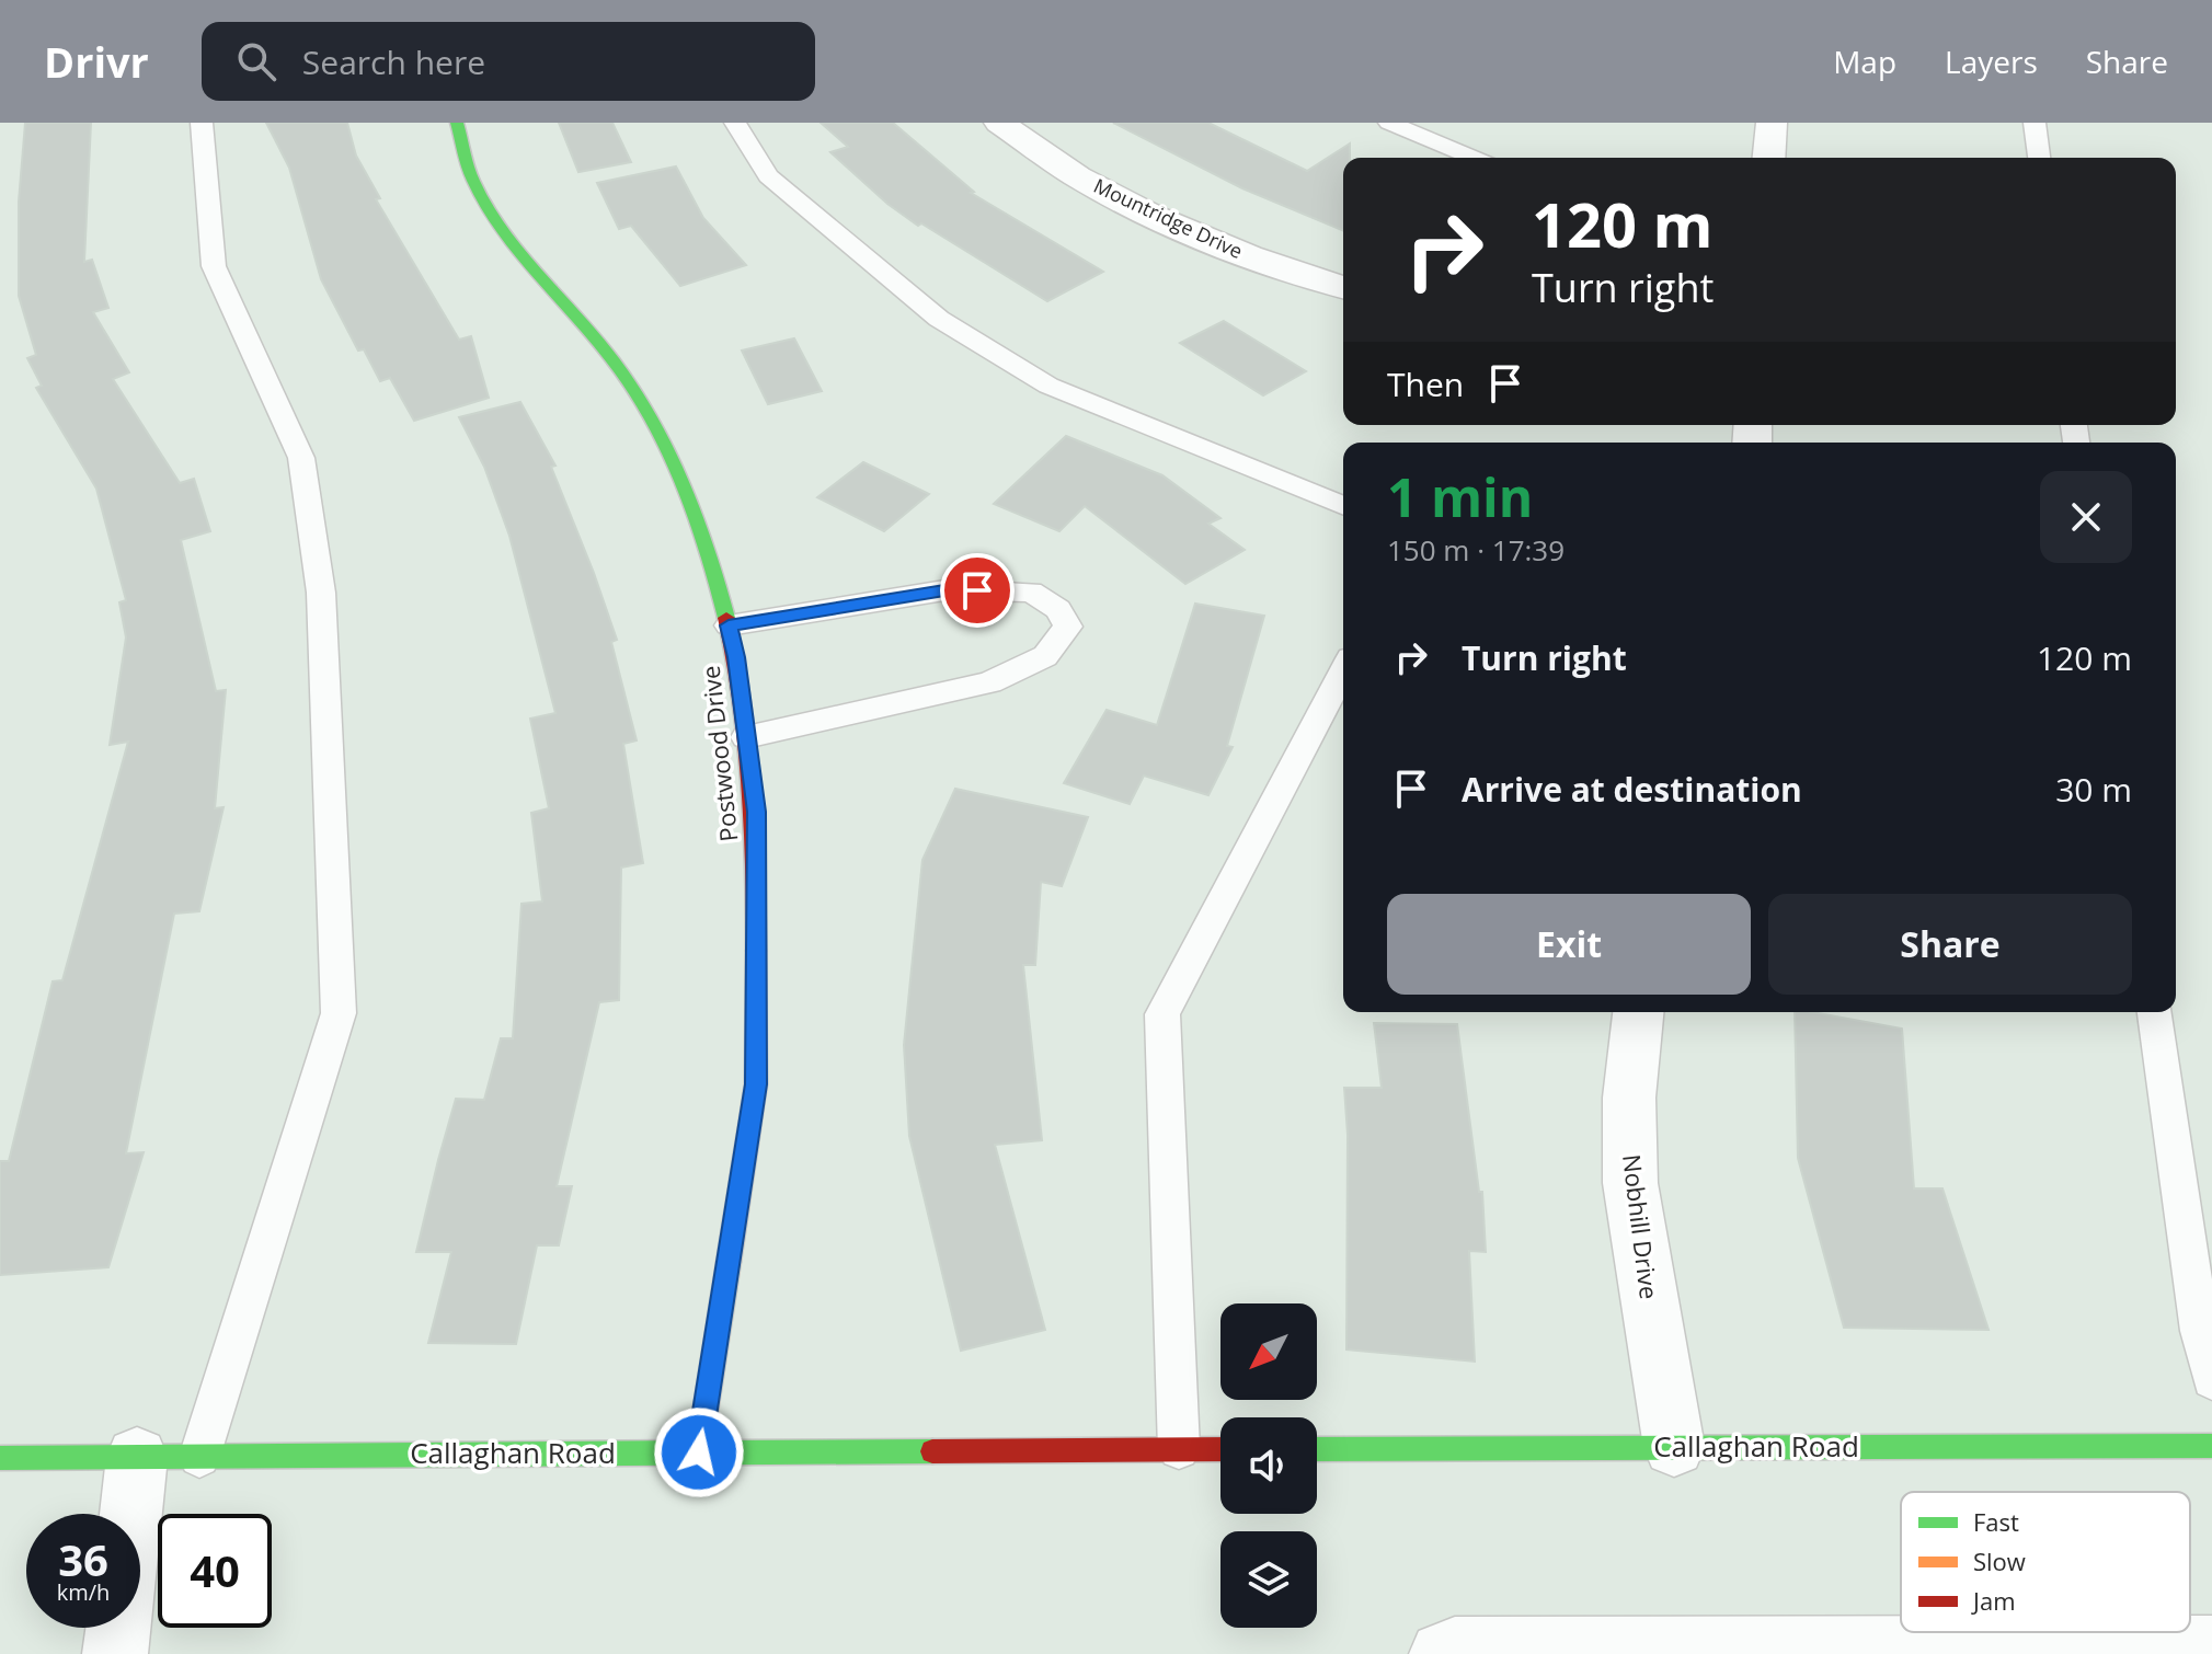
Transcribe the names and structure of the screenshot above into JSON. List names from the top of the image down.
{
  "streets": {
    "street": [
      "Mountridge Drive",
      "Postwood Drive",
      "Nobhill Drive",
      "Callaghan Road"
    ]
  },
  "crossings": [
    ["Postwood Drive", "Callaghan Road"],
    ["Nobhill Drive", "Callaghan Road"]
  ],
  "legend": ["Fast", "Slow", "Jam"],
  "north": "bottom left",
  "page": {
    "header": "Drivr",
    "search": "Search here",
    "nav": ["Map", "Layers", "Share"],
    "turn": ["120 m", "Turn right"],
    "then": "Then",
    "heading": ["1 min", "150 m · 17:39"],
    "list": [
      {
        "name": "Turn right",
        "value": "120 m"
      },
      {
        "name": "Arrive at destination",
        "value": "30 m"
      }
    ],
    "buttons": ["Exit", "Share"],
    "speed": "36 km/h",
    "limit": "40"
  }
}
